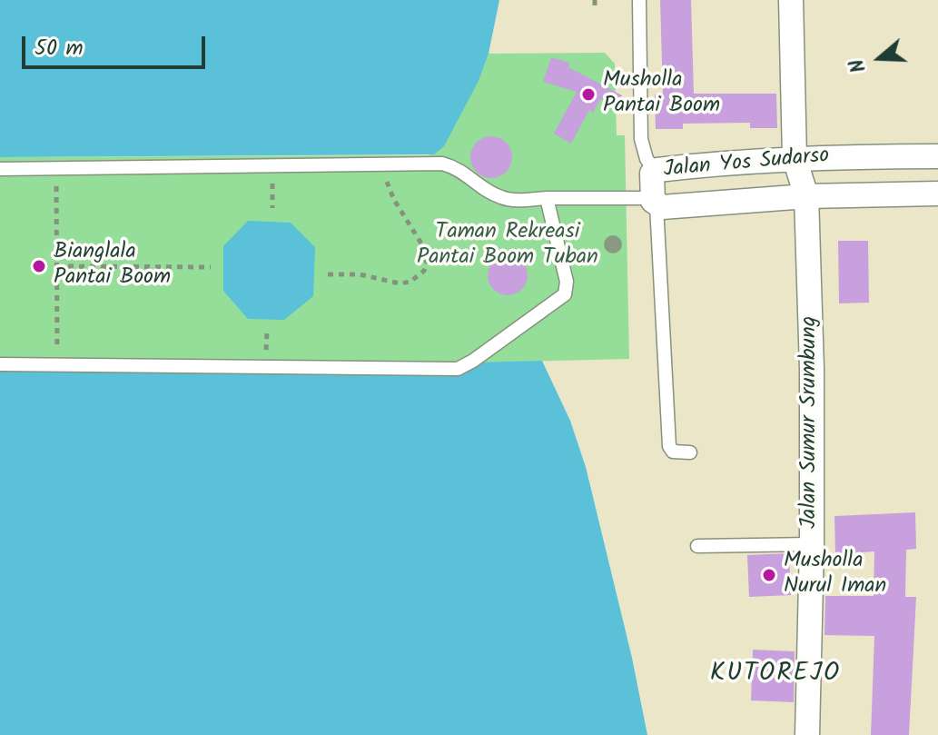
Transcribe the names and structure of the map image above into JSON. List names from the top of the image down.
{
  "streets": {
    "street": ["Jalan Yos Sudarso", "Jalan Sumur Srumbung"]
  },
  "crossings": [
    ["Jalan Yos Sudarso", "Jalan Sumur Srumbung"]
  ],
  "districts": ["KUTOREJO"],
  "parks": ["Taman Rekreasi Pantai Boom Tuban"],
  "places": ["Musholla Pantai Boom", "Bianglala Pantai Boom", "Musholla Nurul Iman"],
  "scale_bar": "50 m",
  "north": "left"
}
